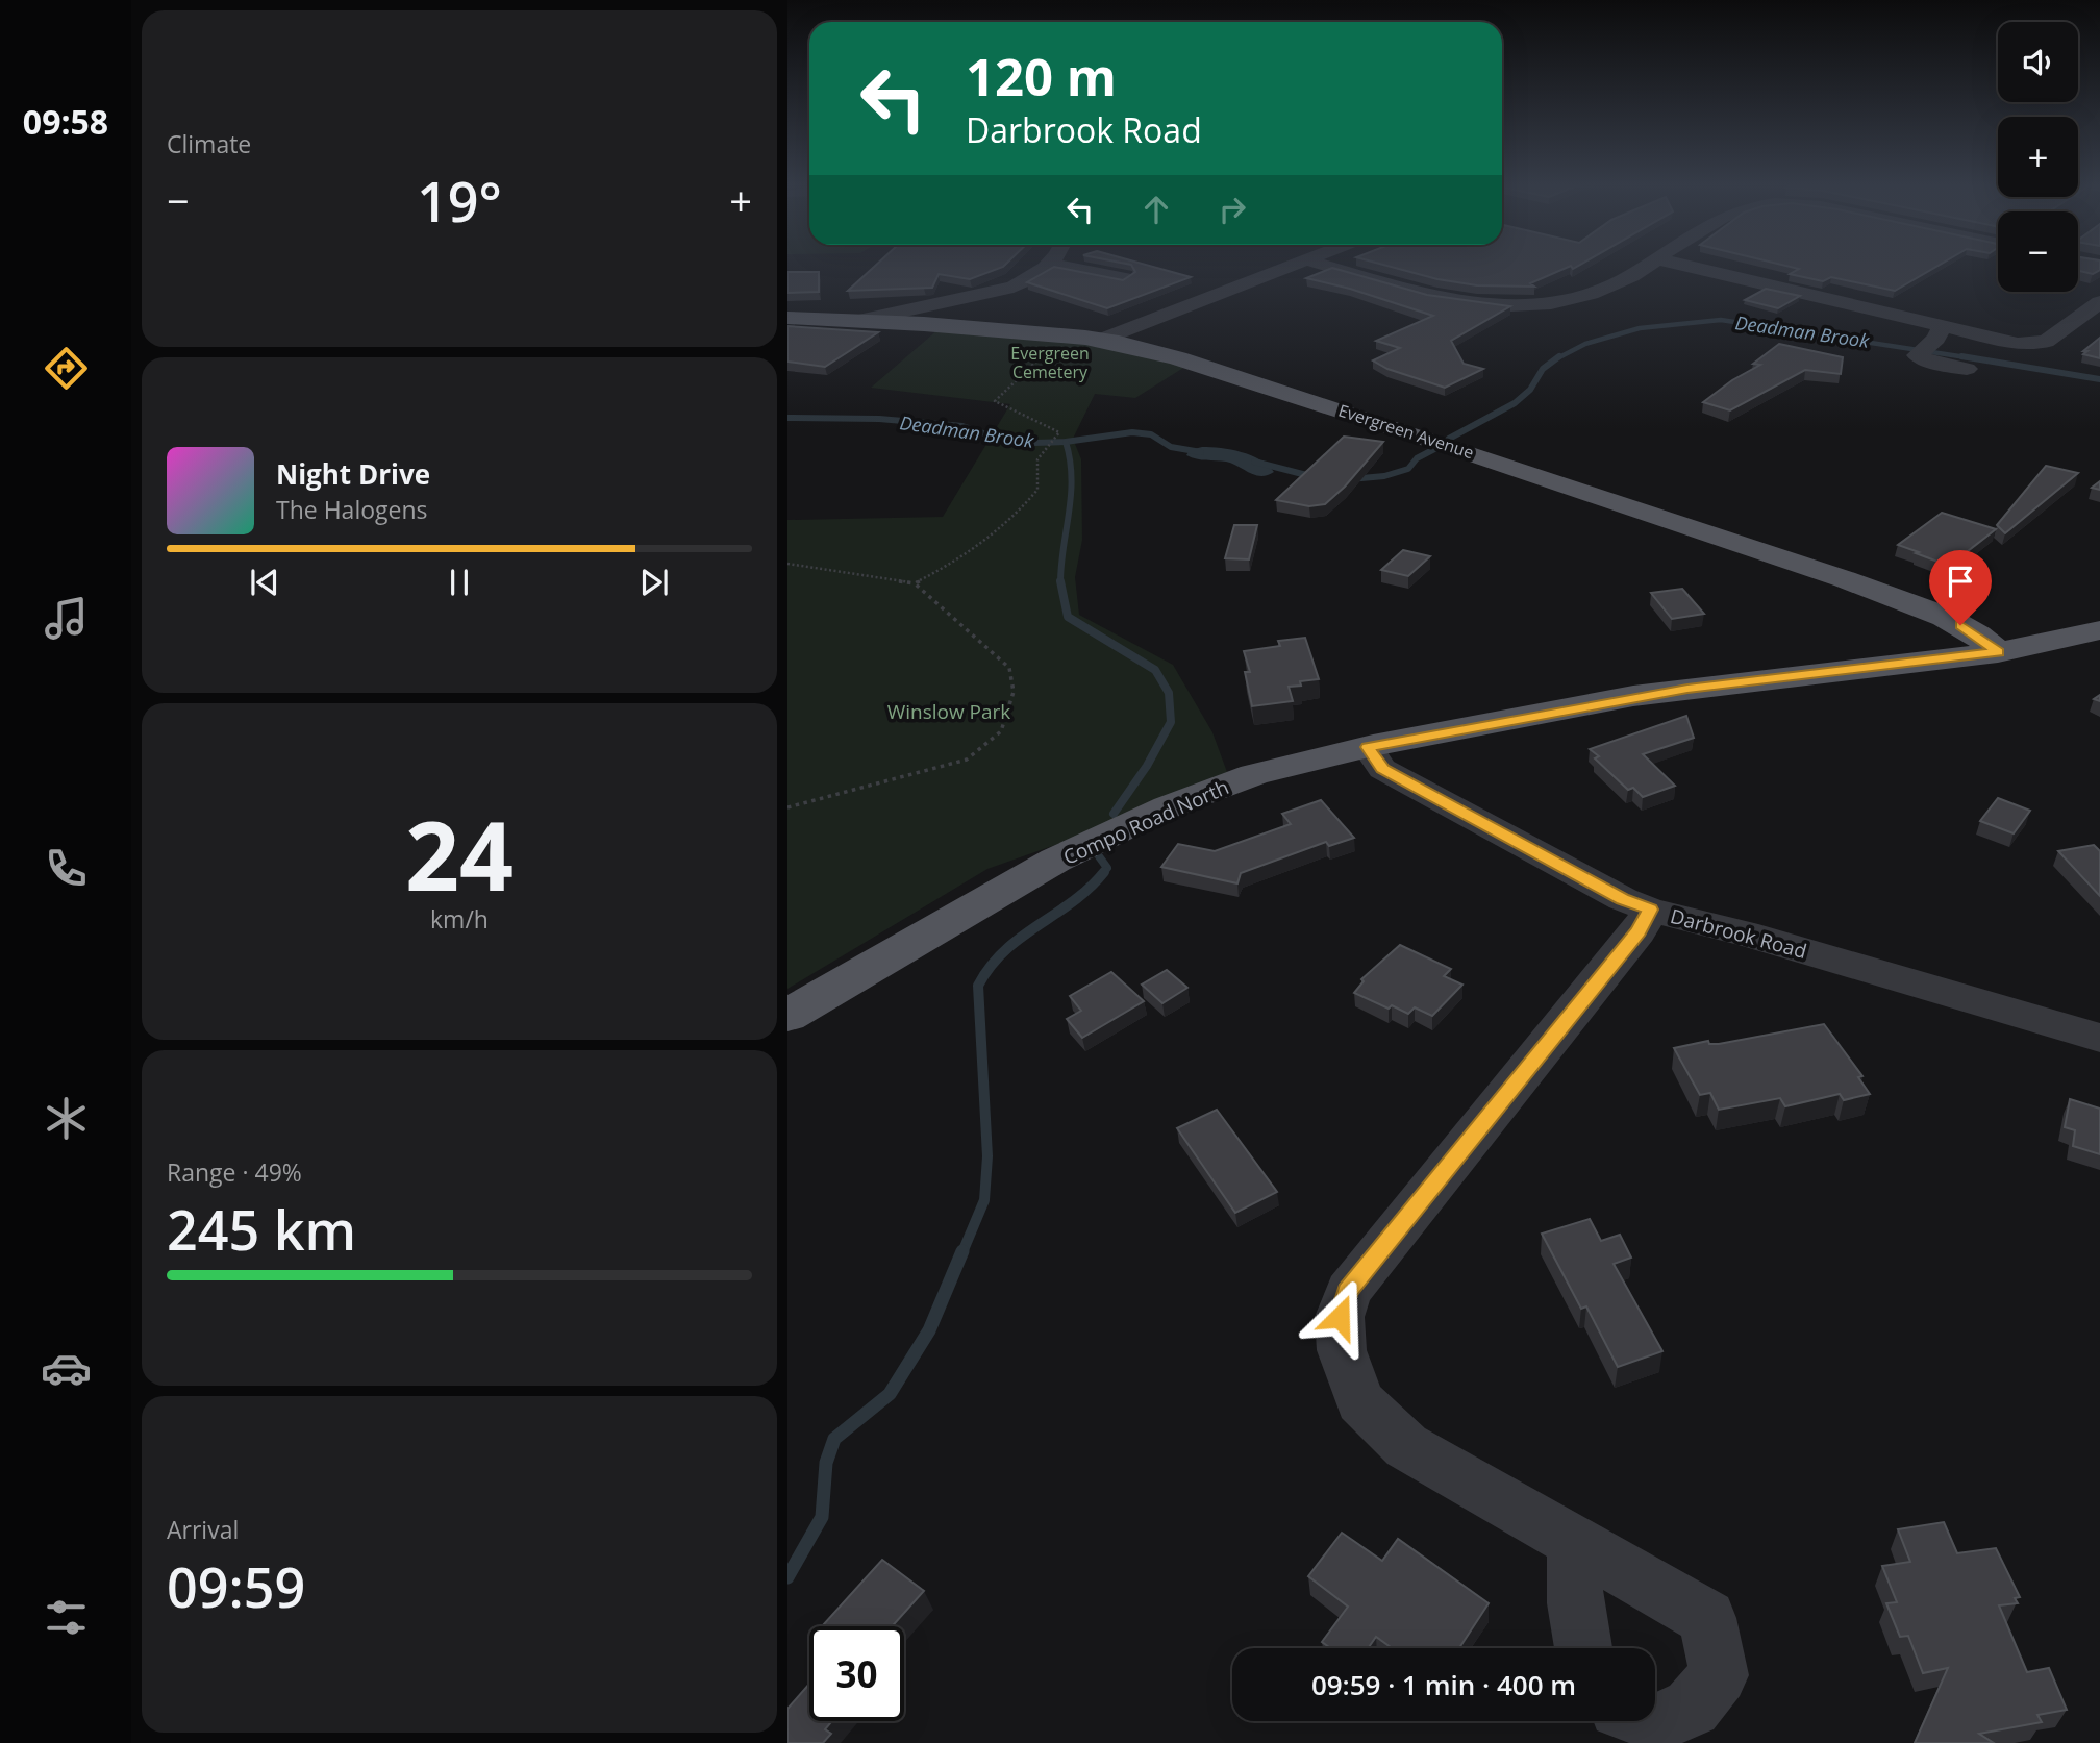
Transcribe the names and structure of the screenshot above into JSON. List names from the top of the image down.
{
  "streets": {
    "main road": ["Evergreen Avenue", "Compo Road North"],
    "street": ["Darbrook Road"]
  },
  "crossings": [
    ["Evergreen Avenue", "Compo Road North"],
    ["Compo Road North", "Darbrook Road"]
  ],
  "water": ["Deadman Brook"],
  "parks": ["Evergreen Cemetery", "Winslow Park"],
  "page": {
    "tabs": "09:58",
    "tile": [
      "Climate",
      ["24", "km/h"],
      ["Range · 49%", "245 km"],
      ["Arrival", "09:59"]
    ],
    "map_buttons": ["+", "−"],
    "turn": ["120 m", "Darbrook Road"],
    "heat": ["−", "19°", "+"],
    "song": ["Night Drive", "The Halogens"],
    "limit": "30",
    "trip": "09:59 · 1 min · 400 m"
  }
}
